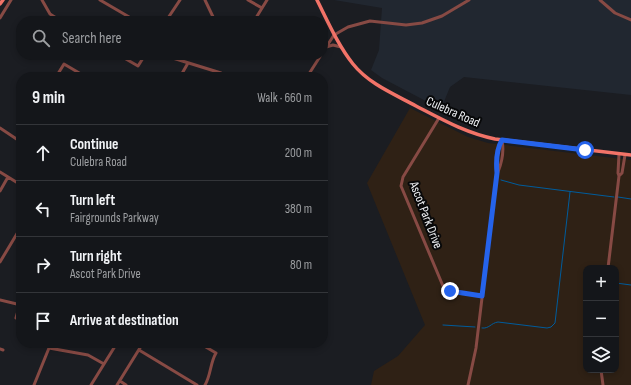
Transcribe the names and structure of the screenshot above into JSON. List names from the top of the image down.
{
  "streets": {
    "main road": ["Culebra Road"],
    "street": ["Ascot Park Drive"]
  },
  "crossings": [
    ["Culebra Road", "Ascot Park Drive"]
  ],
  "page": {
    "search": "Search here",
    "heading": ["9 min", "Walk · 660 m"],
    "list": [
      ["Continue", "Culebra Road", "200 m"],
      ["Turn left", "Fairgrounds Parkway", "380 m"],
      ["Turn right", "Ascot Park Drive", "80 m"],
      "Arrive at destination"
    ],
    "map_buttons": ["+", "−"]
  }
}
